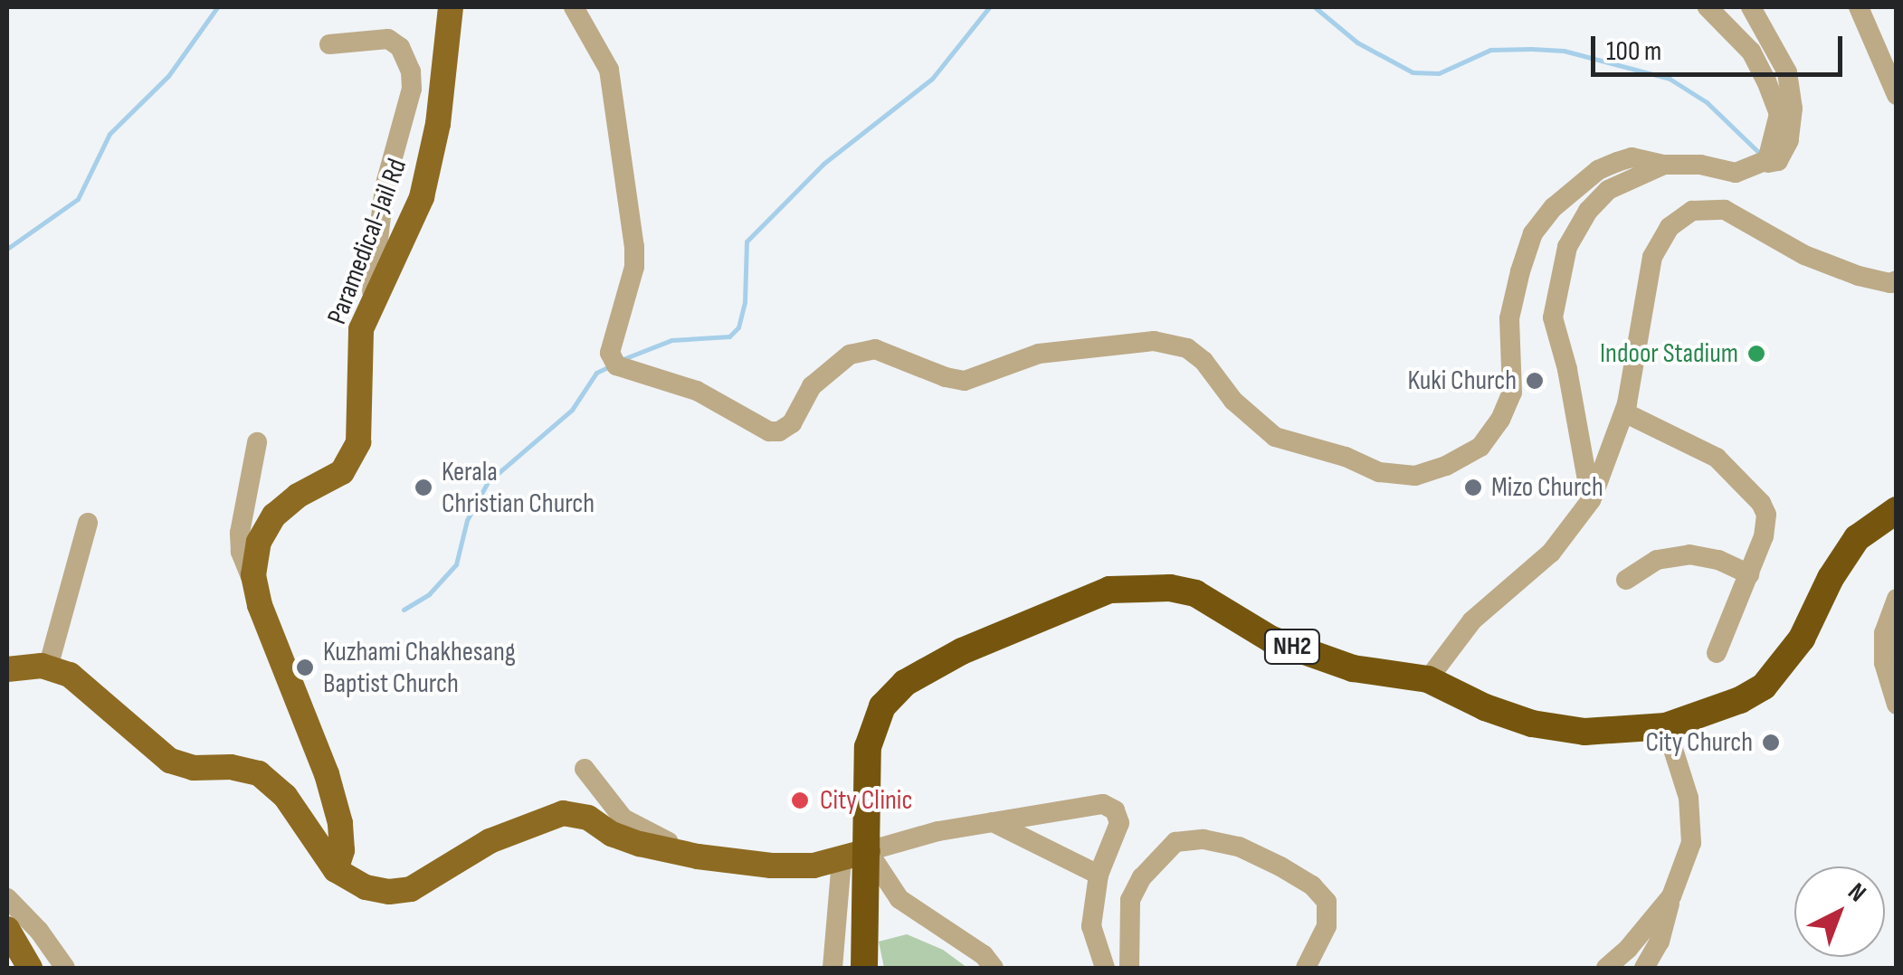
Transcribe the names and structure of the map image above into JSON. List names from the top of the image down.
{
  "streets": {
    "highway": ["NH2"],
    "main road": ["Paramedical-Jail Rd"]
  },
  "places": [
    "Indoor Stadium",
    "Kuki Church",
    "Kerala Christian Church",
    "Mizo Church",
    "Kuzhami Chakhesang Baptist Church",
    "City Church",
    "City Clinic"
  ],
  "scale_bar": "100 m",
  "north": "top right"
}
